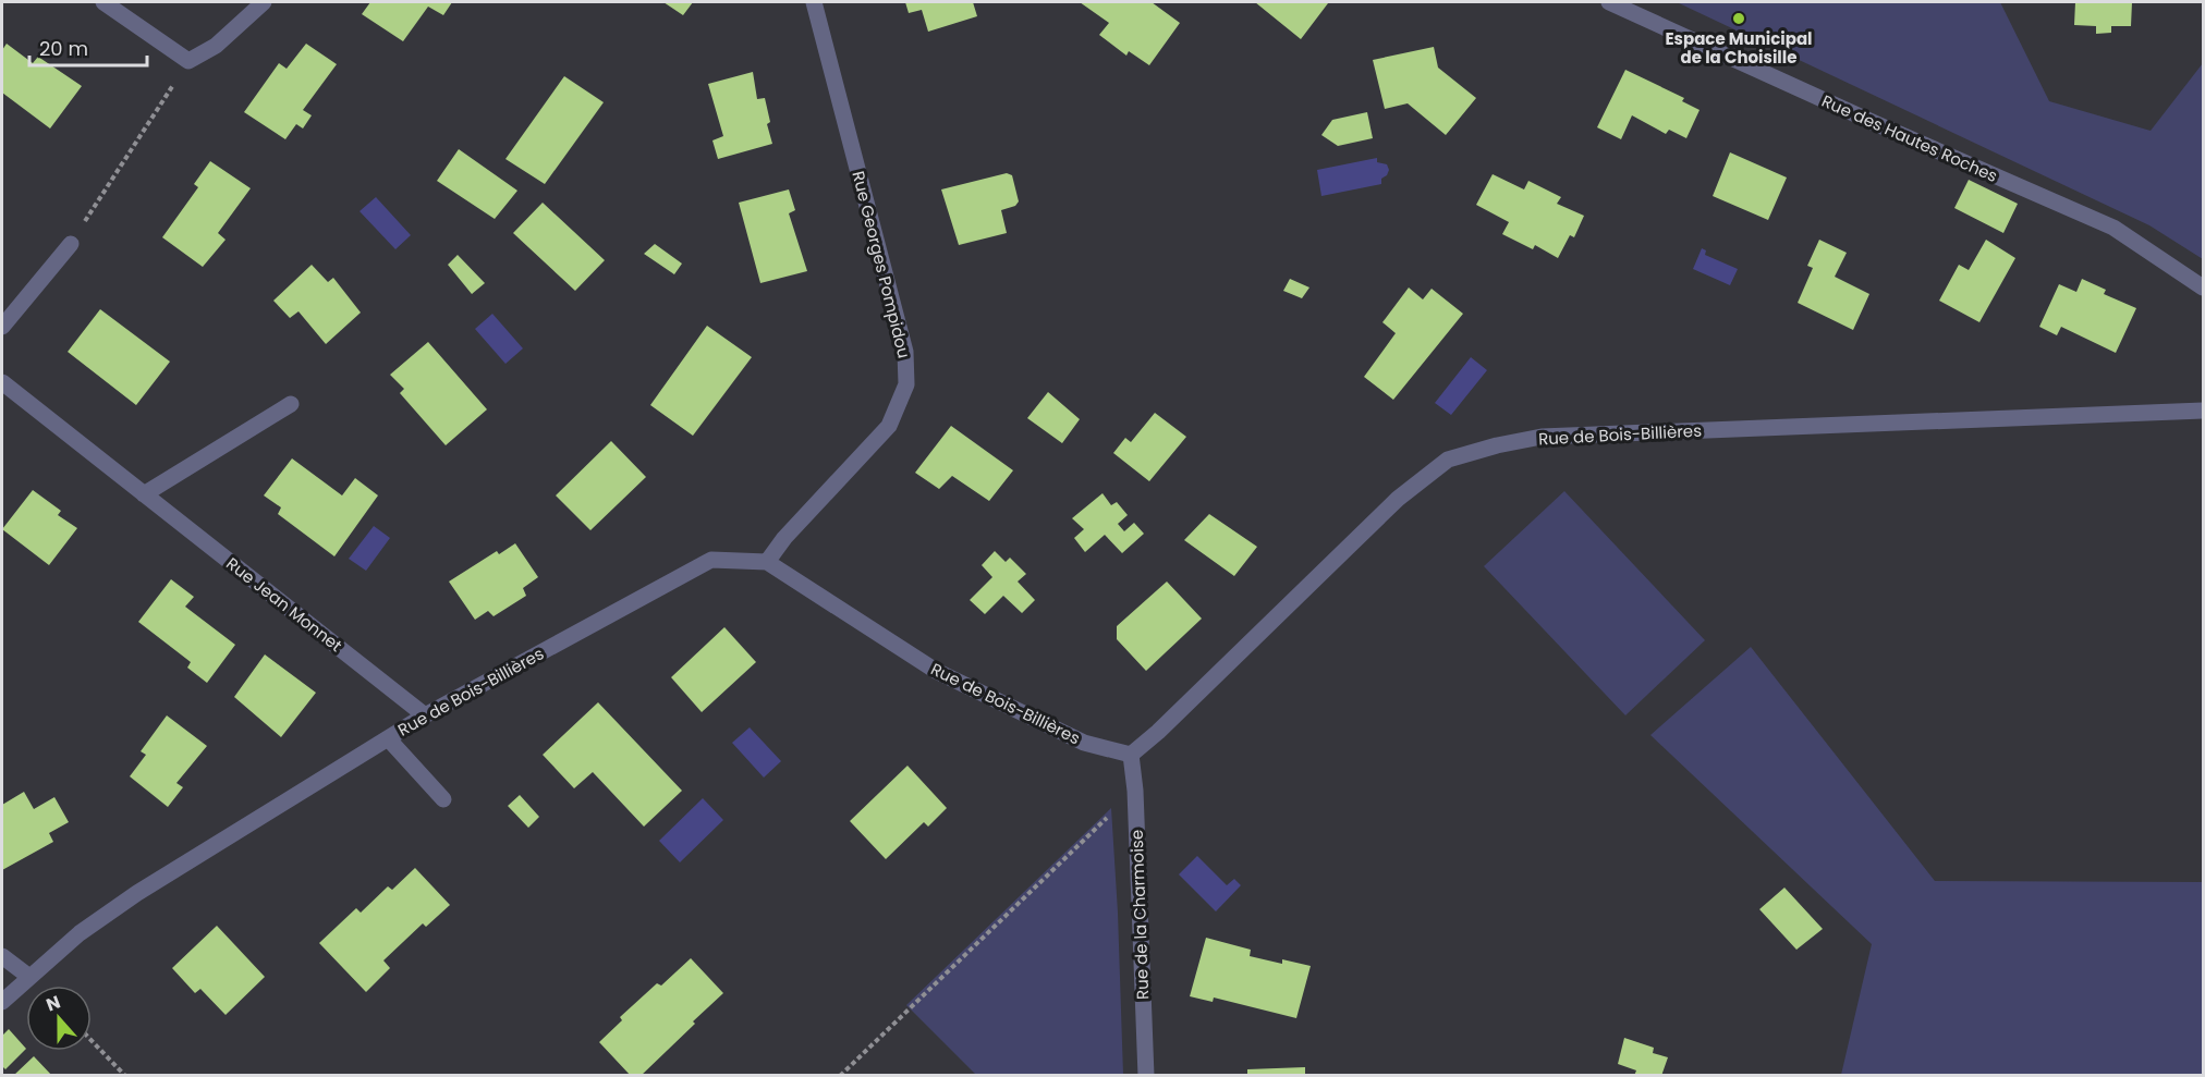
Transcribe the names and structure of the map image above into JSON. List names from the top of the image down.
{
  "streets": {
    "street": [
      "Rue des Hautes Roches",
      "Rue Georges Pompidou",
      "Rue de Bois-Billières",
      "Rue Jean Monnet",
      "Rue de la Charmoise"
    ]
  },
  "crossings": [
    ["Rue Georges Pompidou", "Rue de Bois-Billières"],
    ["Rue de Bois-Billières", "Rue Jean Monnet"],
    ["Rue de Bois-Billières", "Rue de la Charmoise"]
  ],
  "places": ["Espace Municipal de la Choisille"],
  "scale_bar": "20 m",
  "north": "top"
}
